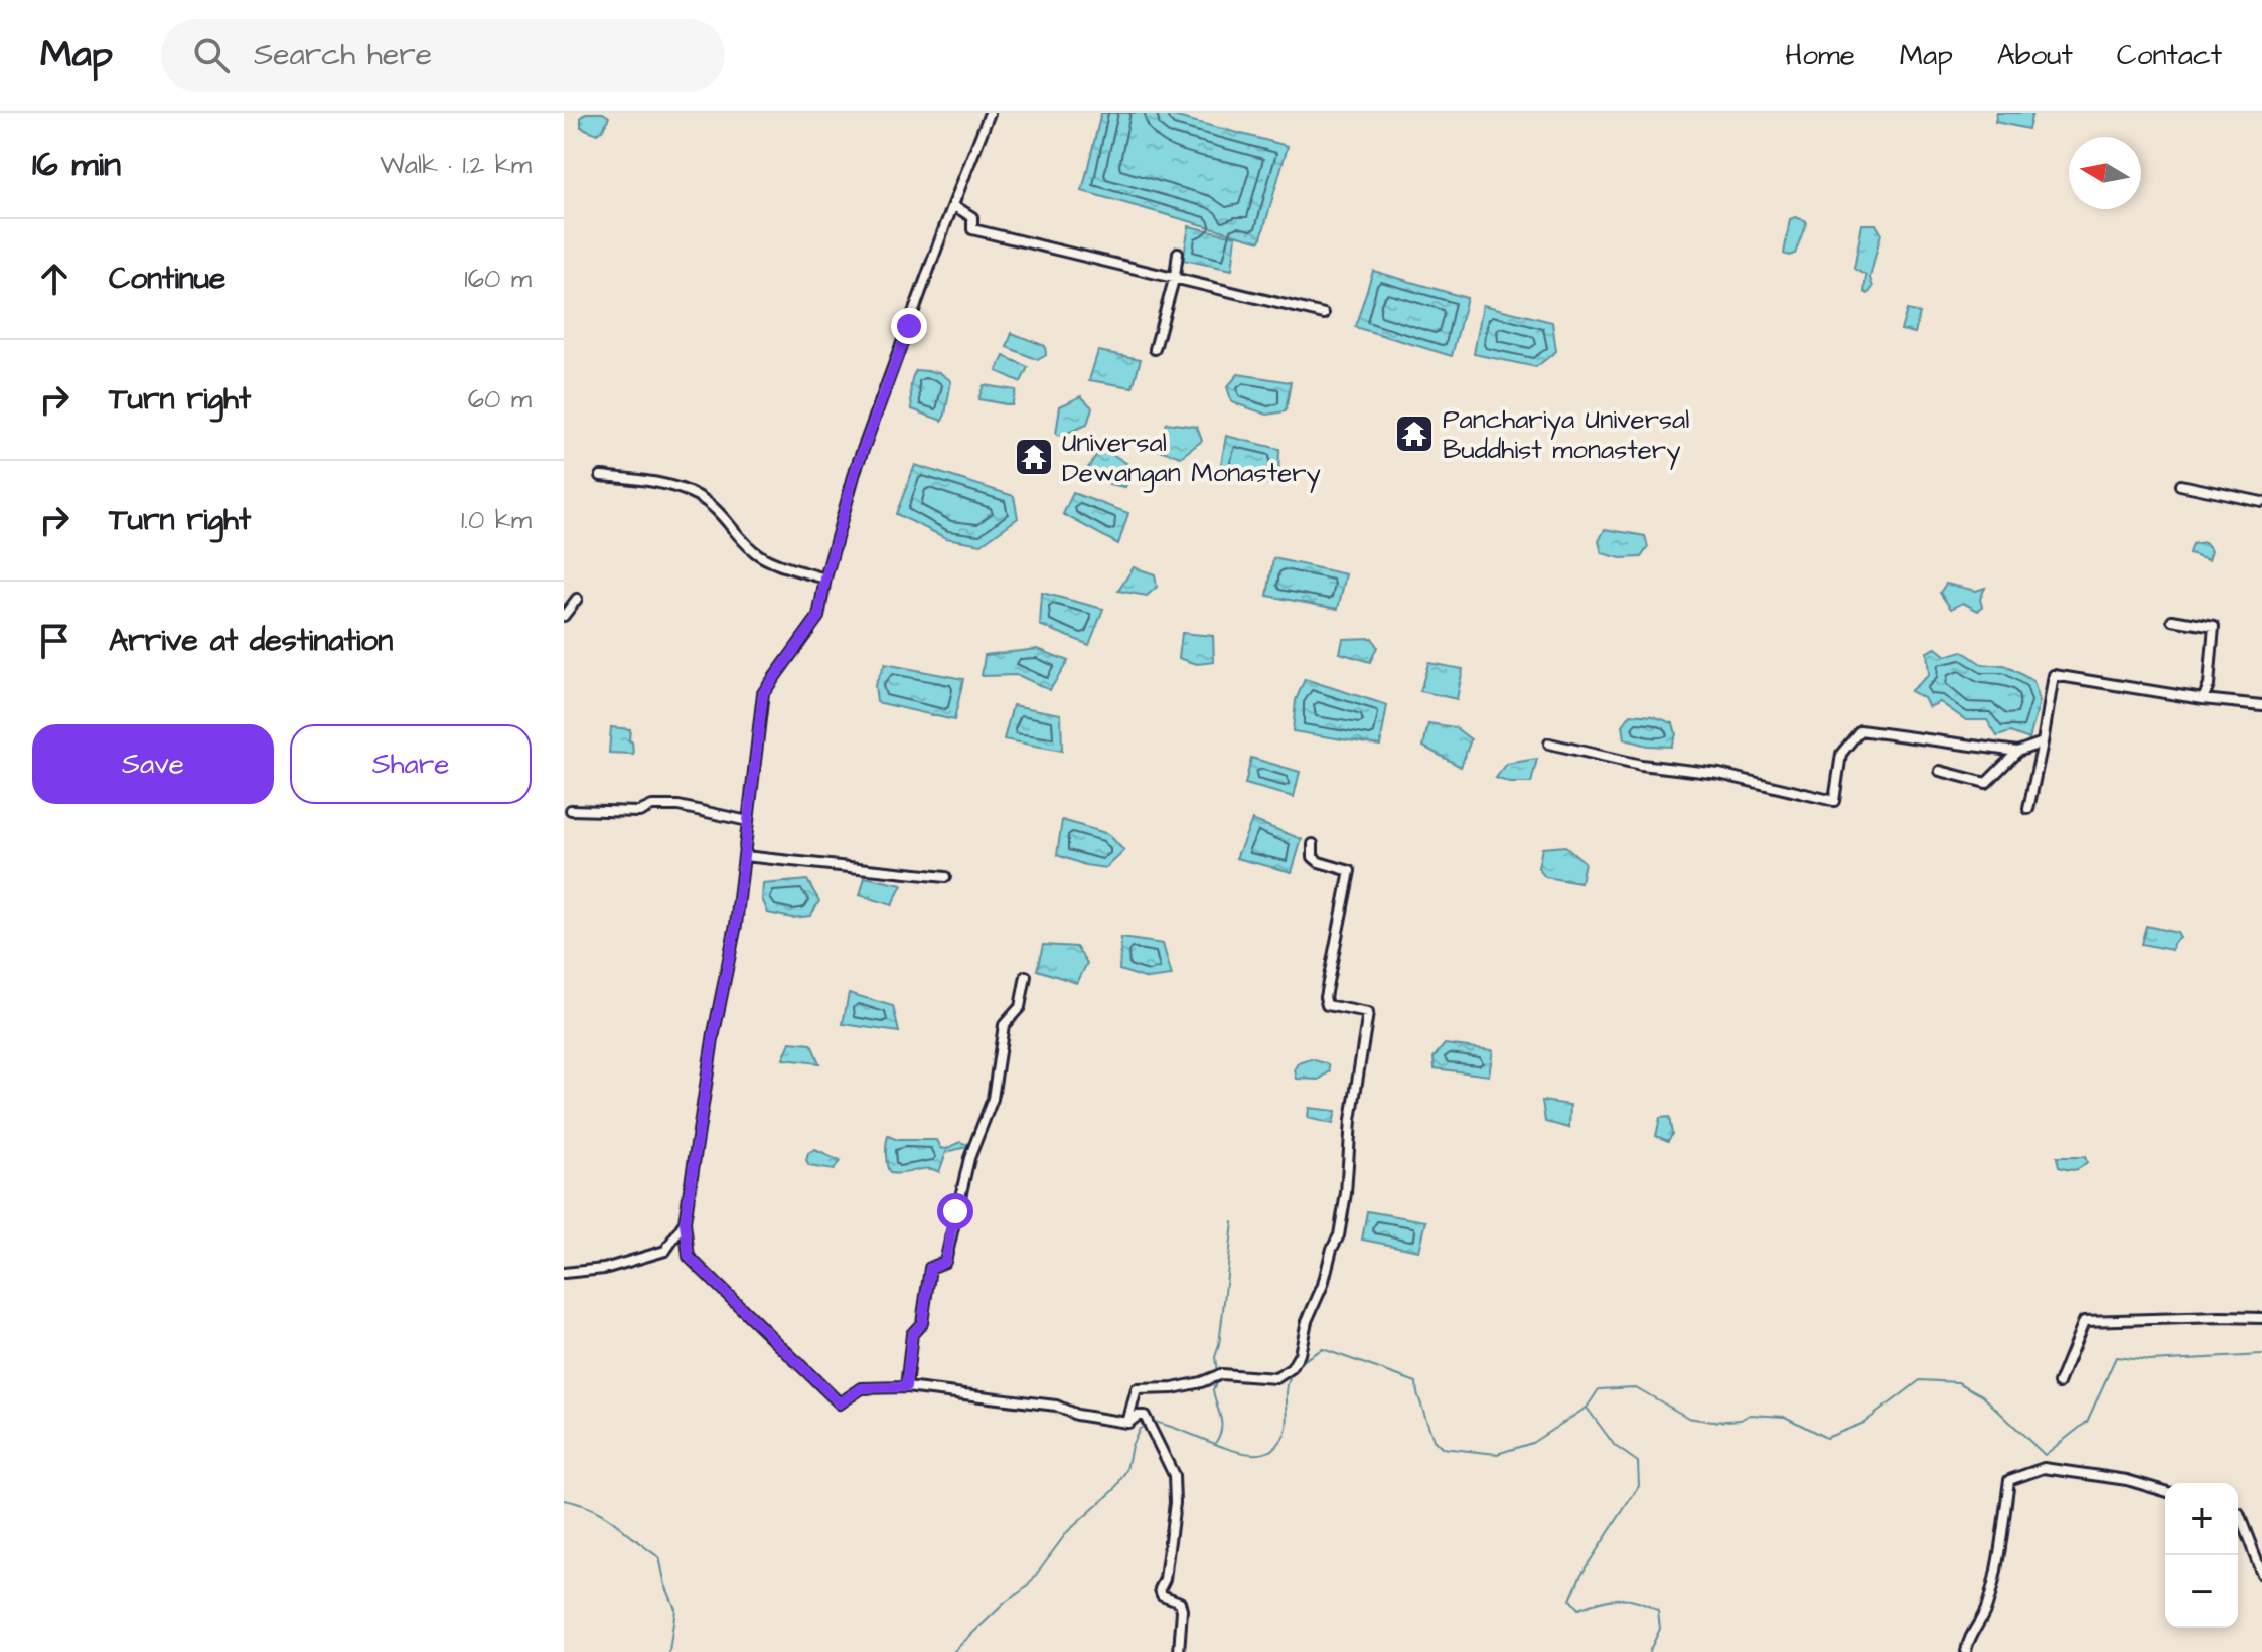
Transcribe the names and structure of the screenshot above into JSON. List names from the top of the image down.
{
  "places": {
    "temple": ["Panchariya Universal Buddhist monastery", "Universal Dewangan Monastery"]
  },
  "north": "left",
  "page": {
    "header": "Map",
    "search": "Search here",
    "nav": [
      "Home",
      "Map",
      "About",
      "Contact"
    ],
    "heading": ["16 min", "Walk · 1.2 km"],
    "list": [
      ["Continue", "160 m"],
      ["Turn right", "60 m"],
      ["Turn right", "1.0 km"],
      "Arrive at destination"
    ],
    "buttons": ["Save", "Share"],
    "map_buttons": ["+", "−"]
  }
}
